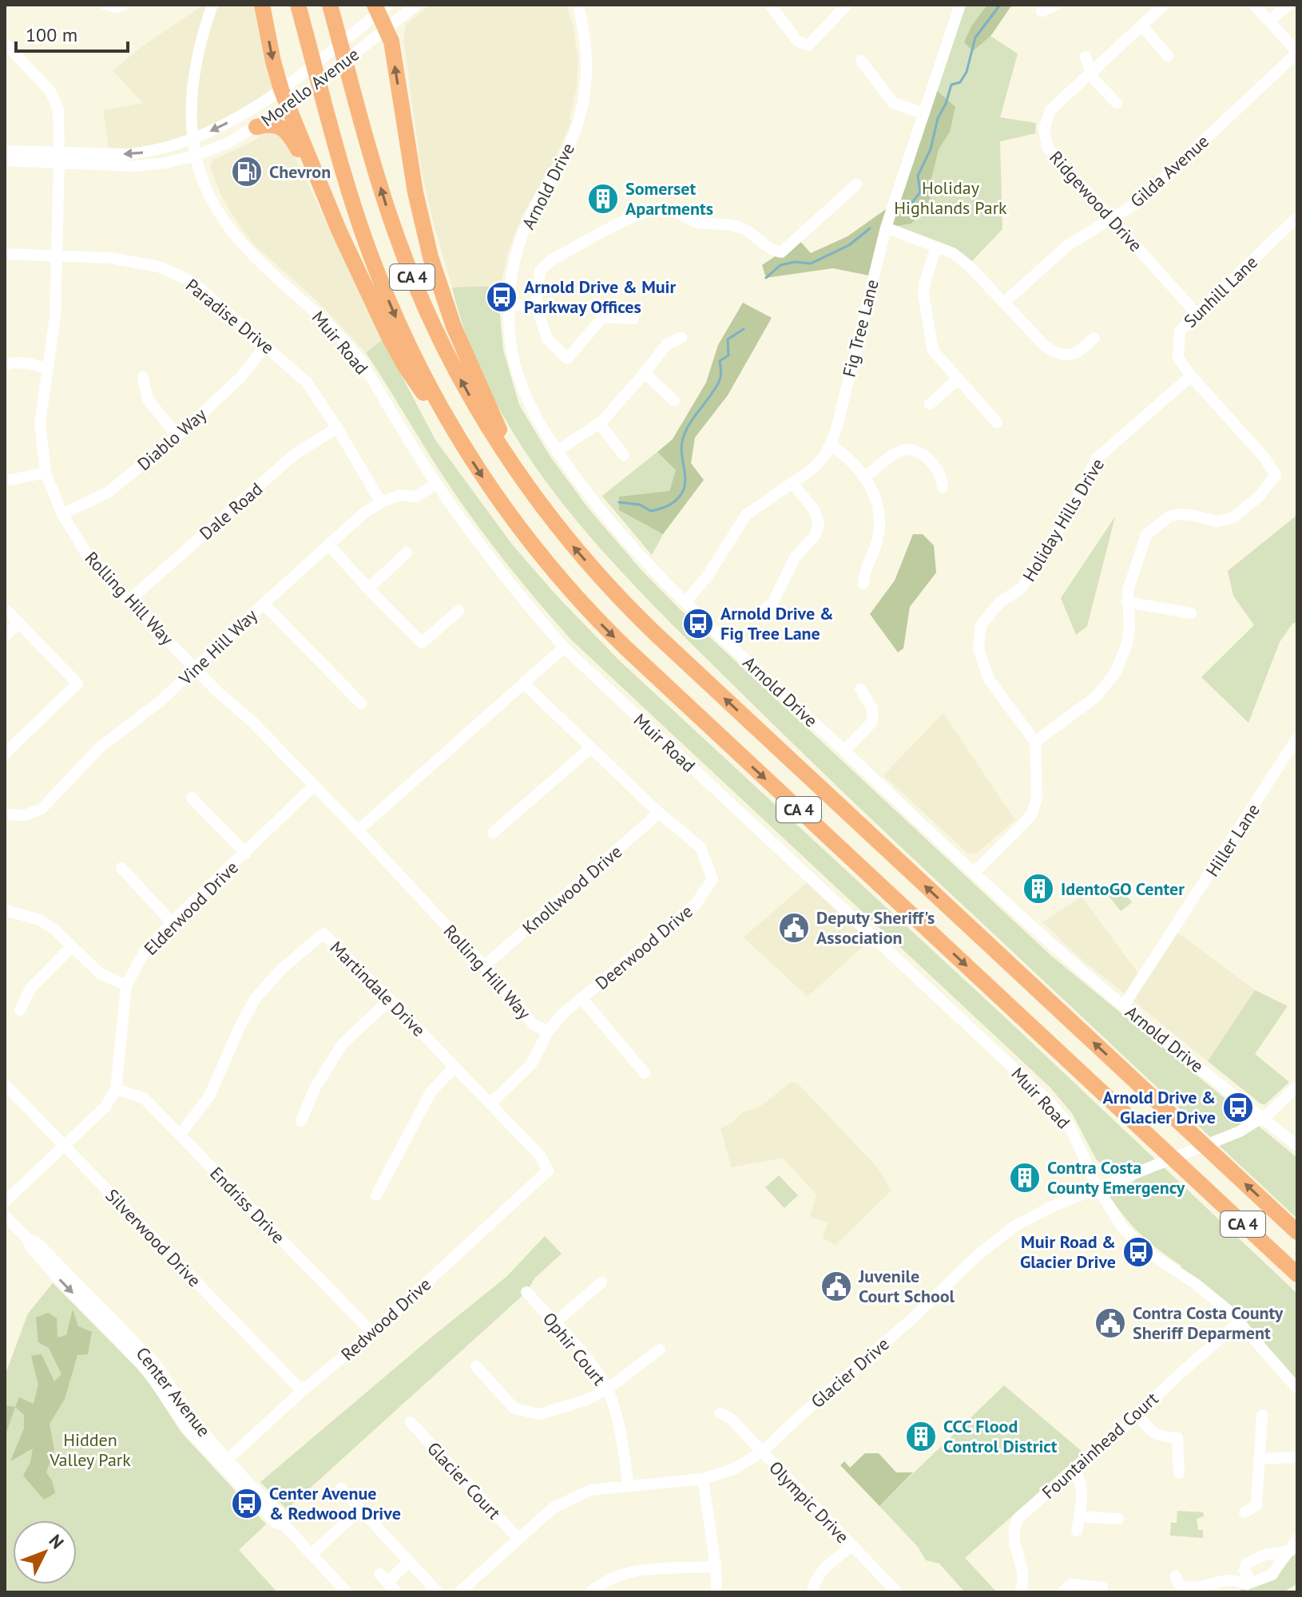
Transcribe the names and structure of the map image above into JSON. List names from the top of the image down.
{
  "streets": {
    "highway": ["CA 4"],
    "street": [
      "Morello Avenue",
      "Gilda Avenue",
      "Arnold Drive",
      "Ridgewood Drive",
      "Sunhill Lane",
      "Paradise Drive",
      "Fig Tree Lane",
      "Muir Road",
      "Diablo Way",
      "Dale Road",
      "Holiday Hills Drive",
      "Rolling Hill Way",
      "Vine Hill Way",
      "Hiller Lane",
      "Knollwood Drive",
      "Elderwood Drive",
      "Deerwood Drive",
      "Martindale Drive",
      "Endriss Drive",
      "Silverwood Drive",
      "Redwood Drive",
      "Ophir Court",
      "Glacier Drive",
      "Center Avenue",
      "Fountainhead Court",
      "Glacier Court",
      "Olympic Drive"
    ]
  },
  "crossings": [
    ["Morello Avenue", "Muir Road"],
    ["Morello Avenue", "Rolling Hill Way"],
    ["Gilda Avenue", "Ridgewood Drive"],
    ["Arnold Drive", "Fig Tree Lane"],
    ["Arnold Drive", "Hiller Lane"],
    ["Arnold Drive", "Glacier Drive"],
    ["Ridgewood Drive", "Sunhill Lane"],
    ["Sunhill Lane", "Holiday Hills Drive"],
    ["Paradise Drive", "Diablo Way"],
    ["Paradise Drive", "Dale Road"],
    ["Paradise Drive", "Rolling Hill Way"],
    ["Paradise Drive", "Vine Hill Way"],
    ["Muir Road", "Vine Hill Way"],
    ["Muir Road", "Glacier Drive"],
    ["Muir Road", "Fountainhead Court"],
    ["Diablo Way", "Rolling Hill Way"],
    ["Dale Road", "Rolling Hill Way"],
    ["Rolling Hill Way", "Vine Hill Way"],
    ["Rolling Hill Way", "Knollwood Drive"],
    ["Rolling Hill Way", "Elderwood Drive"],
    ["Rolling Hill Way", "Deerwood Drive"],
    ["Knollwood Drive", "Deerwood Drive"],
    ["Elderwood Drive", "Endriss Drive"],
    ["Deerwood Drive", "Martindale Drive"],
    ["Martindale Drive", "Endriss Drive"],
    ["Martindale Drive", "Redwood Drive"],
    ["Endriss Drive", "Redwood Drive"],
    ["Silverwood Drive", "Redwood Drive"],
    ["Redwood Drive", "Center Avenue"],
    ["Ophir Court", "Glacier Drive"],
    ["Glacier Drive", "Glacier Court"],
    ["Glacier Drive", "Olympic Drive"]
  ],
  "parks": ["Holiday Highlands Park", "Hidden Valley Park"],
  "places": {
    "fuel station": ["Chevron"],
    "building": [
      "Somerset Apartments",
      "IdentoGO Center",
      "Contra Costa County Emergency",
      "CCC Flood Control District"
    ],
    "bus stop": [
      "Arnold Drive & Muir Parkway Offices",
      "Arnold Drive & Fig Tree Lane",
      "Arnold Drive & Glacier Drive",
      "Muir Road & Glacier Drive",
      "Center Avenue & Redwood Drive"
    ],
    "public building": ["Deputy Sheriff's Association", "Juvenile Court School", "Contra Costa County Sheriff Deparment"]
  },
  "scale_bar": "100 m",
  "north": "top right"
}
